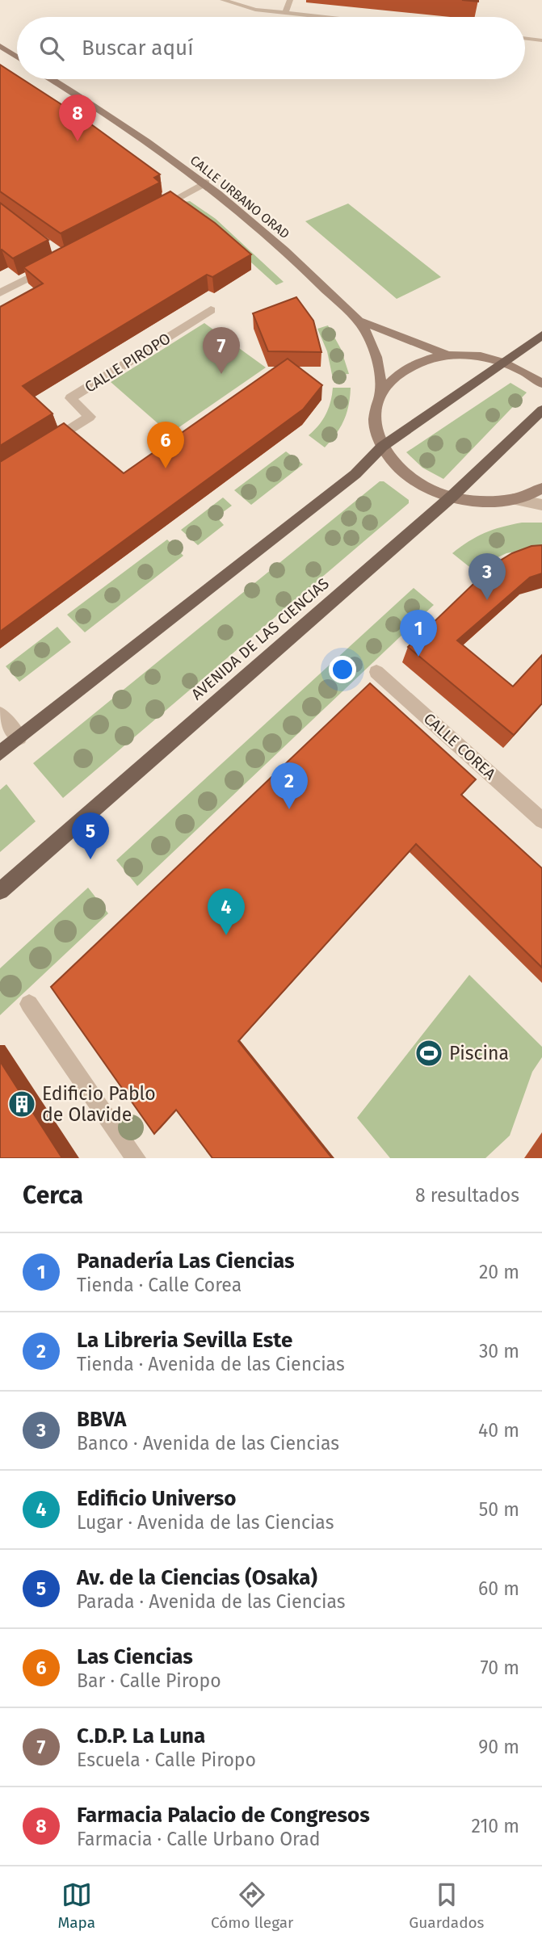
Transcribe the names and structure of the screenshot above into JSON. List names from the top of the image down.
{
  "streets": {
    "main road": ["AVENIDA DE LAS CIENCIAS"],
    "street": ["CALLE URBANO ORAD", "CALLE PIROPO", "CALLE COREA"]
  },
  "places": {
    "sports": ["Piscina"],
    "building": ["Edificio Pablo de Olavide"]
  },
  "page": {
    "search": "Buscar aquí",
    "pins": [
      "8",
      "7",
      "6",
      "3",
      "1",
      "2",
      "5",
      "4"
    ],
    "heading": ["Cerca", "8 resultados"],
    "list": [
      {
        "mark": "1",
        "name": "Panadería Las Ciencias",
        "note": "Tienda · Calle Corea",
        "value": "20 m"
      },
      {
        "mark": "2",
        "name": "La Libreria Sevilla Este",
        "note": "Tienda · Avenida de las Ciencias",
        "value": "30 m"
      },
      {
        "mark": "3",
        "name": "BBVA",
        "note": "Banco · Avenida de las Ciencias",
        "value": "40 m"
      },
      {
        "mark": "4",
        "name": "Edificio Universo",
        "note": "Lugar · Avenida de las Ciencias",
        "value": "50 m"
      },
      {
        "mark": "5",
        "name": "Av. de la Ciencias (Osaka)",
        "note": "Parada · Avenida de las Ciencias",
        "value": "60 m"
      },
      {
        "mark": "6",
        "name": "Las Ciencias",
        "note": "Bar · Calle Piropo",
        "value": "70 m"
      },
      {
        "mark": "7",
        "name": "C.D.P. La Luna",
        "note": "Escuela · Calle Piropo",
        "value": "90 m"
      },
      {
        "mark": "8",
        "name": "Farmacia Palacio de Congresos",
        "note": "Farmacia · Calle Urbano Orad",
        "value": "210 m"
      }
    ],
    "nav": ["Mapa", "Cómo llegar", "Guardados"]
  }
}
